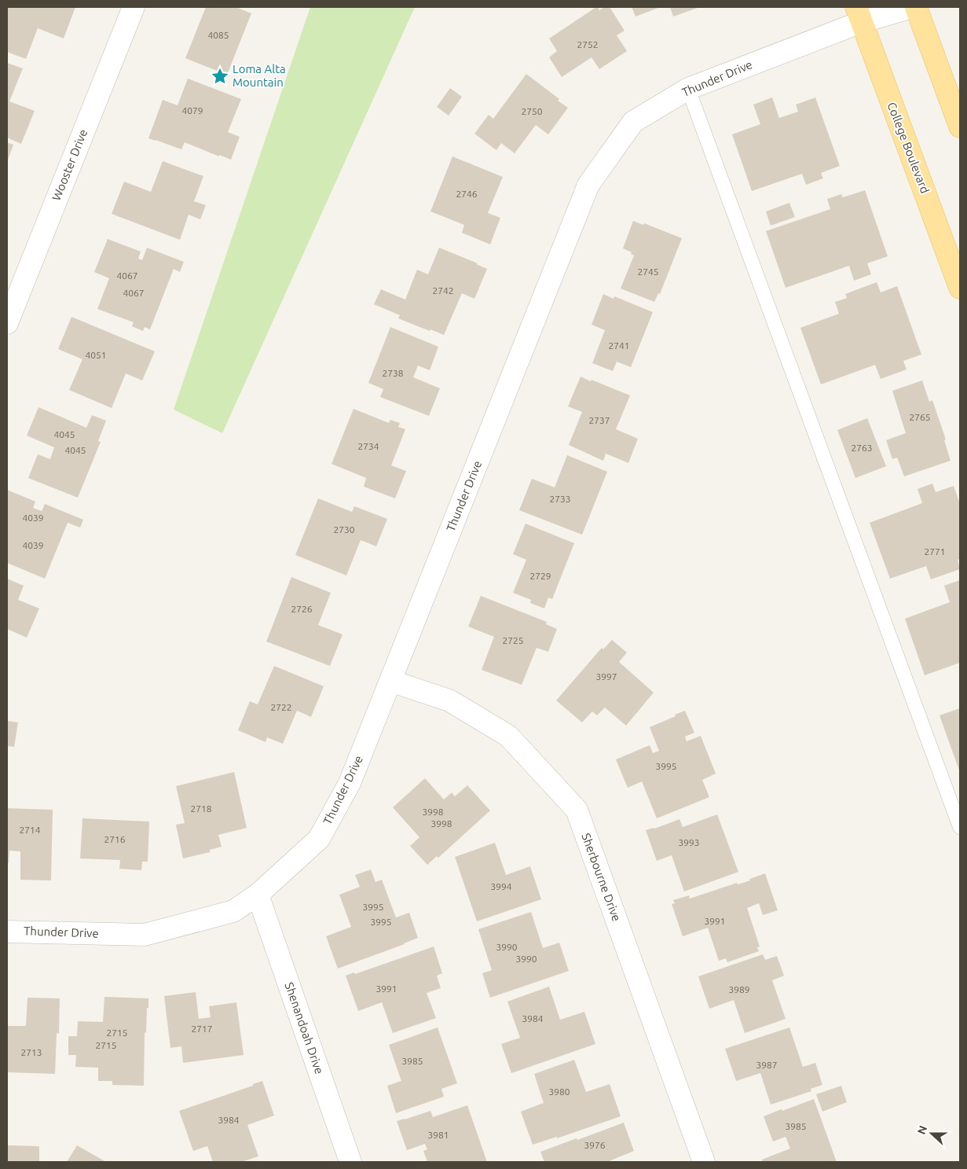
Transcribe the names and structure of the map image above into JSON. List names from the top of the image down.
{
  "streets": {
    "main road": ["College Boulevard"],
    "street": [
      "Thunder Drive",
      "Wooster Drive",
      "Sherbourne Drive",
      "Shenandoah Drive"
    ]
  },
  "crossings": [
    ["Thunder Drive", "College Boulevard"],
    ["Thunder Drive", "Sherbourne Drive"],
    ["Thunder Drive", "Shenandoah Drive"]
  ],
  "places": {
    "place": ["Loma Alta Mountain"]
  },
  "house_numbers": [
    "4085",
    "2752",
    "4079",
    "2750",
    "2746",
    "2745",
    "4067",
    "2742",
    "4067",
    "2741",
    "4051",
    "2738",
    "2765",
    "2737",
    "4045",
    "2734",
    "2763",
    "4045",
    "2733",
    "4039",
    "2730",
    "4039",
    "2771",
    "2729",
    "2726",
    "2725",
    "3997",
    "2722",
    "3995",
    "2718",
    "3998",
    "3998",
    "2714",
    "2716",
    "3993",
    "3994",
    "3995",
    "3991",
    "3995",
    "3990",
    "3990",
    "3991",
    "3989",
    "3984",
    "2717",
    "2715",
    "2715",
    "2713",
    "3985",
    "3987",
    "3980",
    "3984",
    "3985",
    "3981",
    "3976"
  ],
  "north": "left"
}
